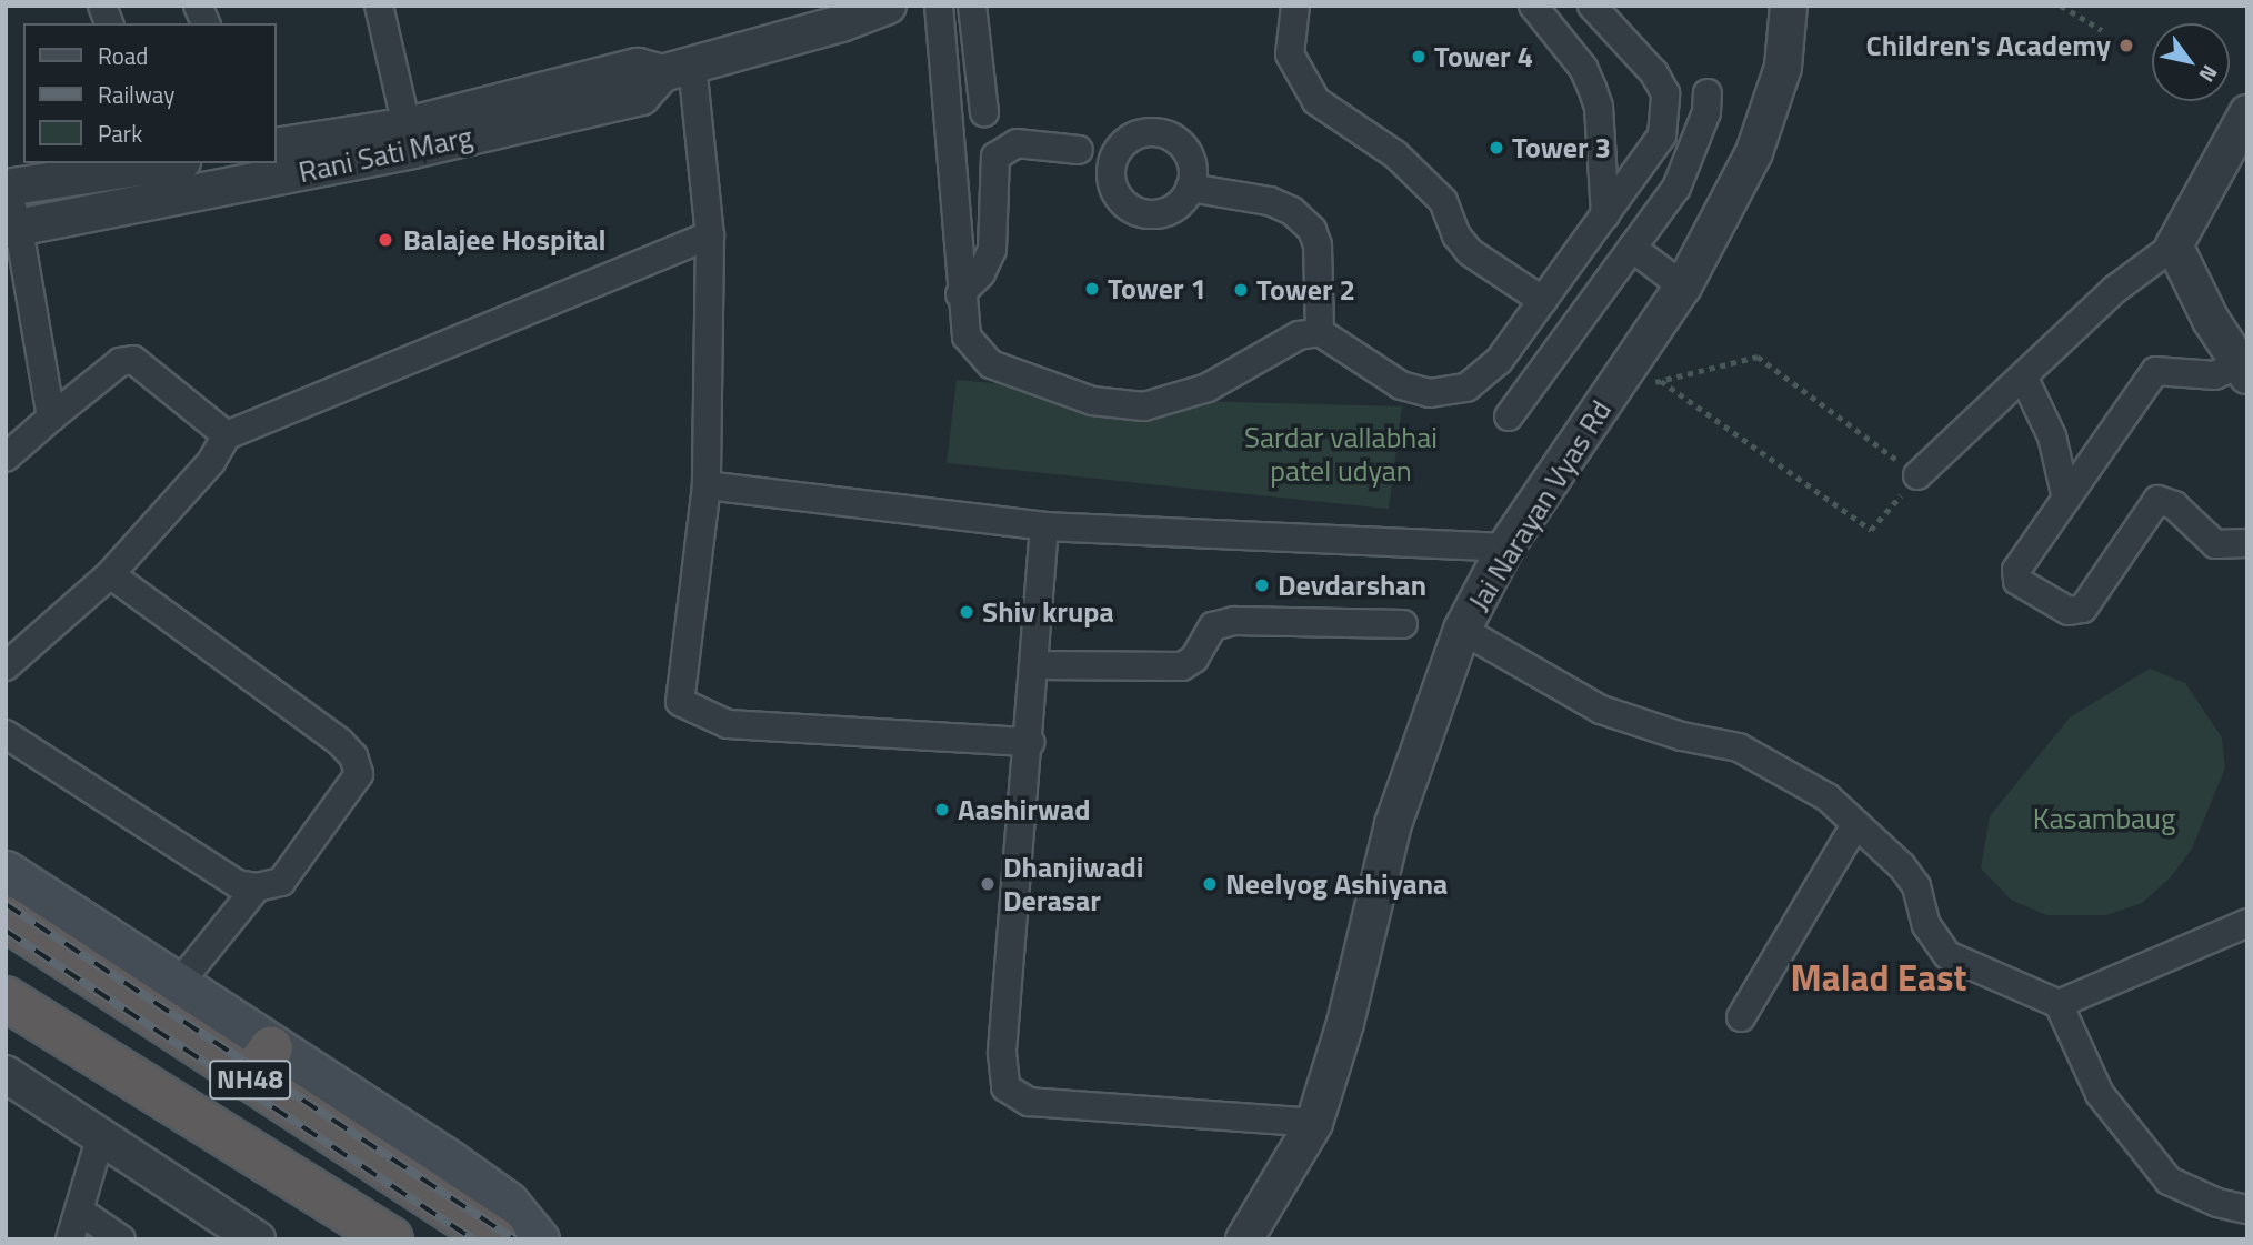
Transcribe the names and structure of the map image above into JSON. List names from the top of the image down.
{
  "streets": {
    "highway": ["NH48"],
    "street": ["Rani Sati Marg", "Jai Narayan Vyas Rd"]
  },
  "districts": ["Malad East"],
  "parks": ["Sardar vallabhai patel udyan", "Kasambaug"],
  "places": [
    "Children's Academy",
    "Tower 4",
    "Tower 3",
    "Balajee Hospital",
    "Tower 1",
    "Tower 2",
    "Devdarshan",
    "Shiv krupa",
    "Aashirwad",
    "Dhanjiwadi Derasar",
    "Neelyog Ashiyana"
  ],
  "legend": ["Road", "Railway", "Park"],
  "north": "bottom right"
}
